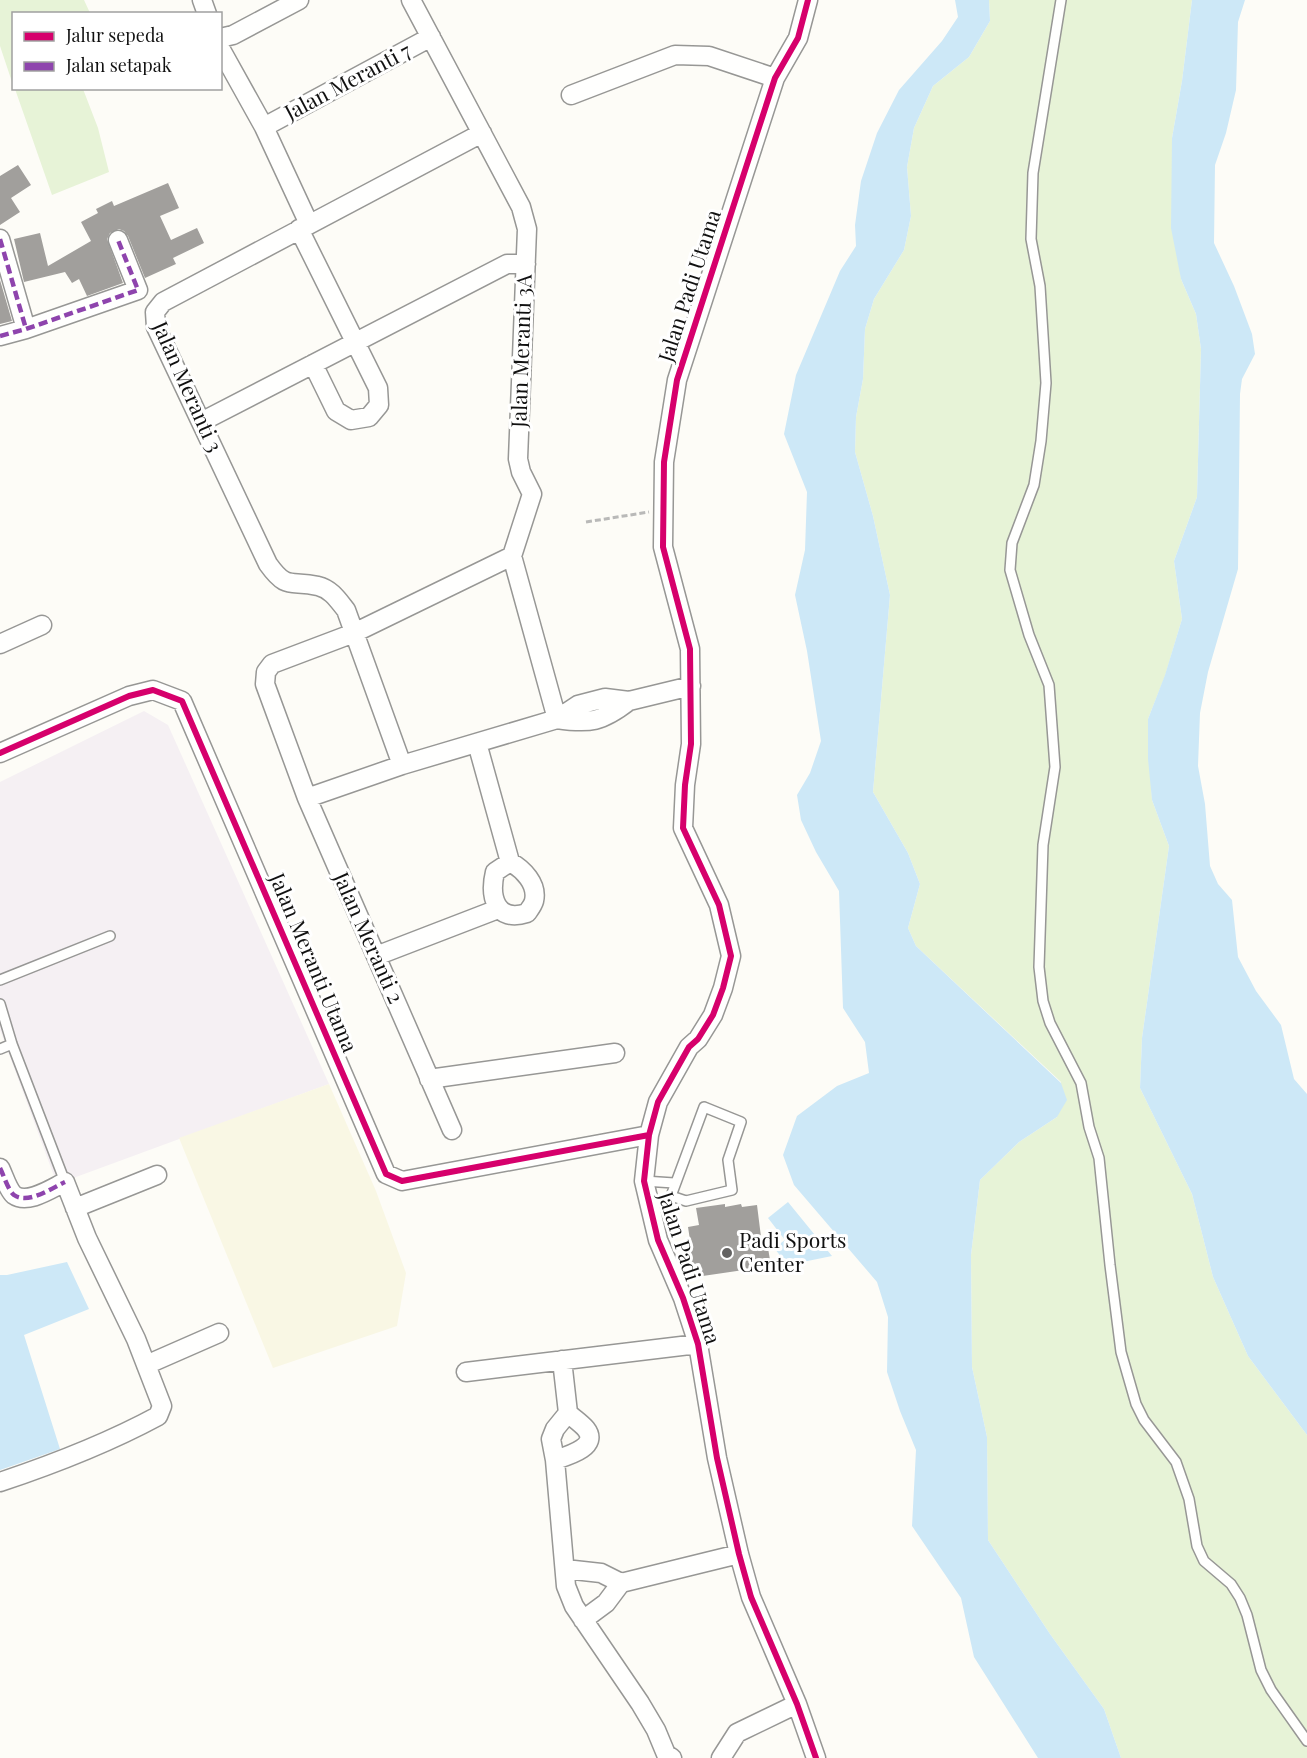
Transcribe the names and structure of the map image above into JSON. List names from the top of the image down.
{
  "streets": {
    "street": [
      "Jalan Meranti 7",
      "Jalan Padi Utama",
      "Jalan Meranti 3A",
      "Jalan Meranti 3",
      "Jalan Meranti 2",
      "Jalan Meranti Utama"
    ]
  },
  "crossings": [
    ["Jalan Meranti 7", "Jalan Meranti 3A"],
    ["Jalan Padi Utama", "Jalan Meranti Utama"],
    ["Jalan Meranti 3A", "Jalan Meranti 3"],
    ["Jalan Meranti 3A", "Jalan Meranti 2"],
    ["Jalan Meranti 3", "Jalan Meranti 2"]
  ],
  "places": ["Padi Sports Center"],
  "legend": ["Jalur sepeda", "Jalan setapak"]
}
